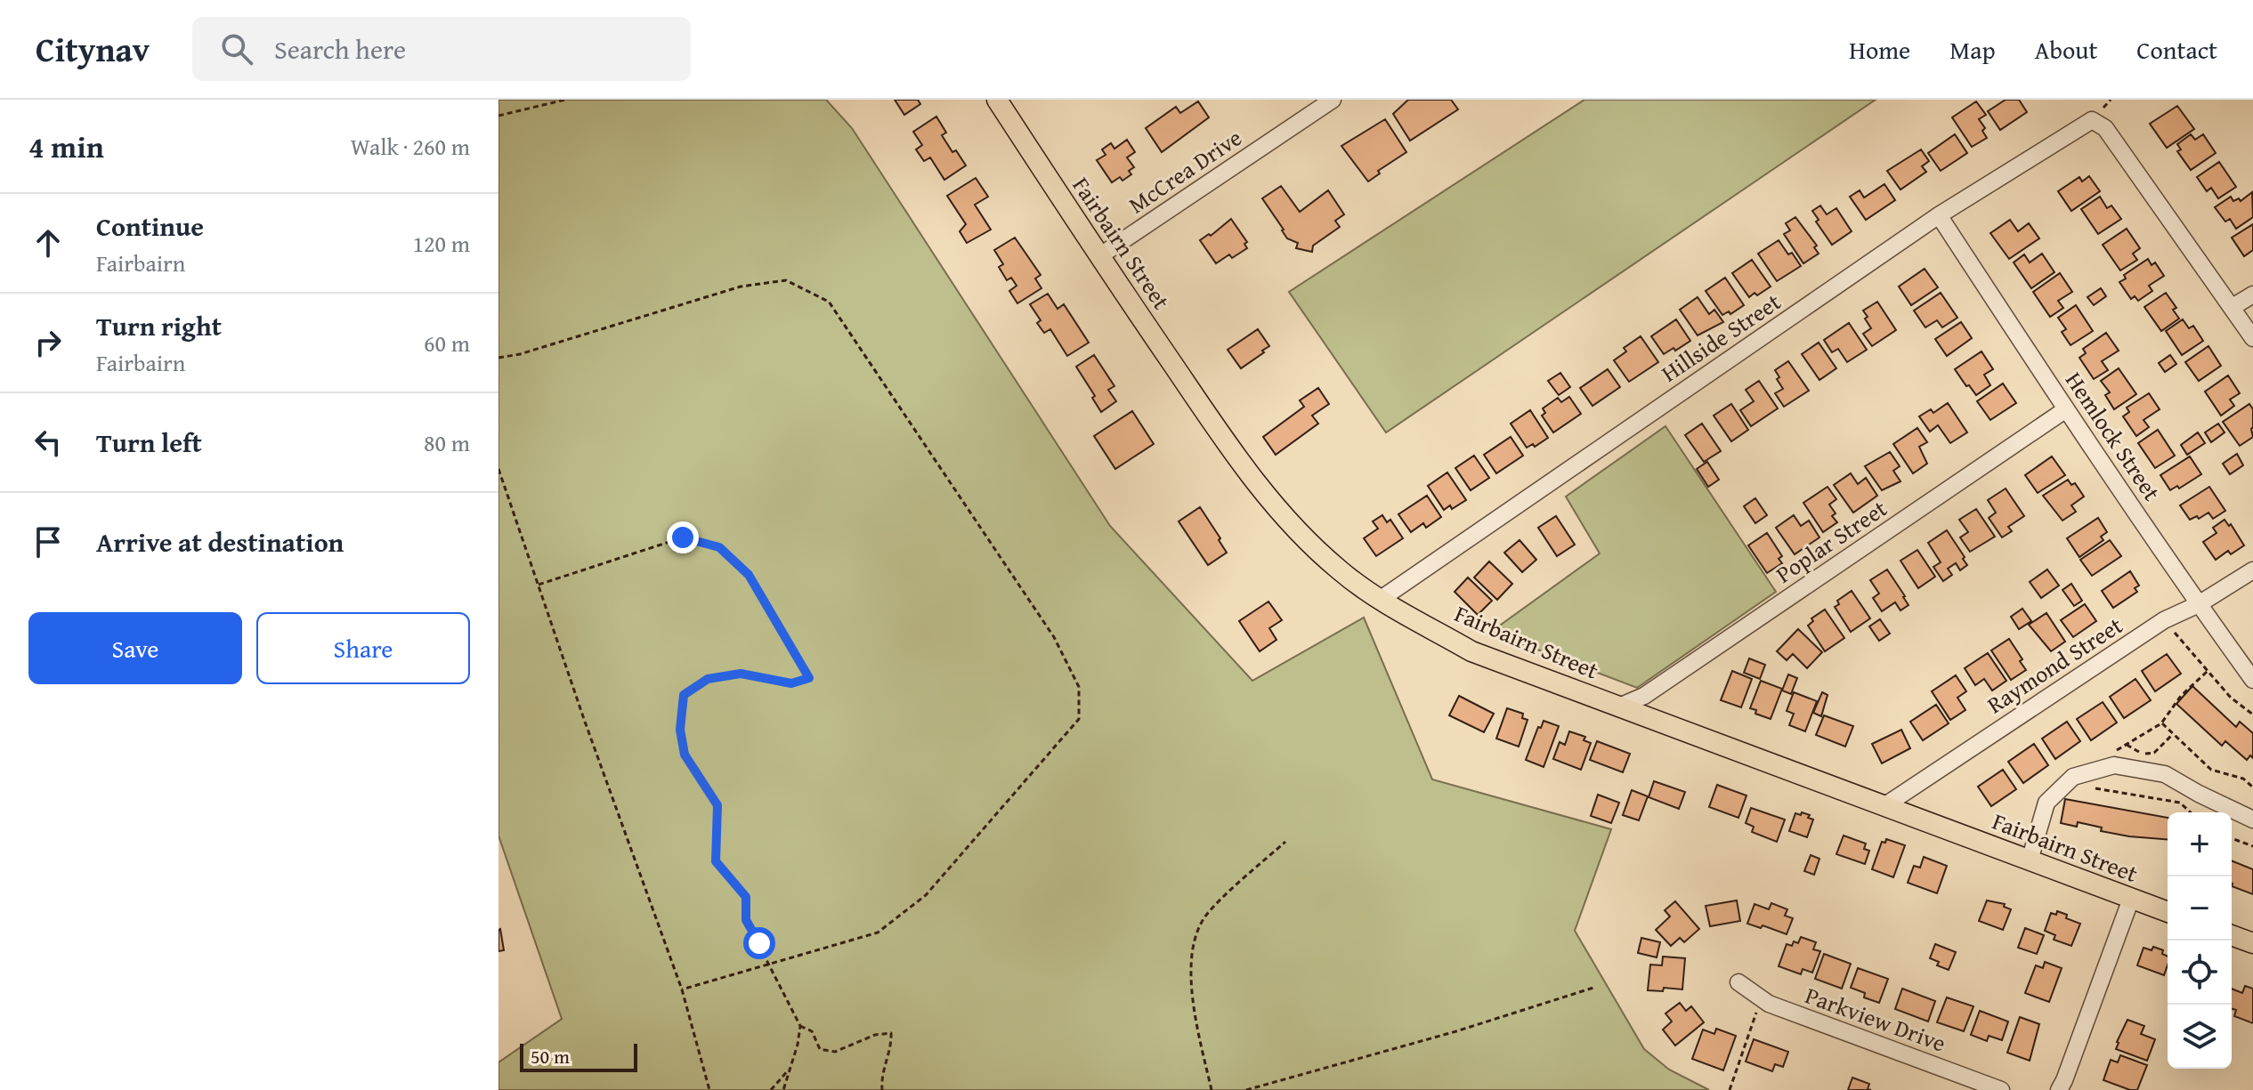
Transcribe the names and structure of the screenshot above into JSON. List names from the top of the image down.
{
  "streets": {
    "main road": ["Fairbairn Street"],
    "street": [
      "McCrea Drive",
      "Hillside Street",
      "Hemlock Street",
      "Poplar Street",
      "Raymond Street",
      "Parkview Drive"
    ]
  },
  "crossings": [
    ["McCrea Drive", "Fairbairn Street"],
    ["Fairbairn Street", "Hillside Street"],
    ["Fairbairn Street", "Poplar Street"],
    ["Fairbairn Street", "Raymond Street"],
    ["Hillside Street", "Hemlock Street"],
    ["Hemlock Street", "Poplar Street"],
    ["Hemlock Street", "Raymond Street"]
  ],
  "scale_bar": "50 m",
  "page": {
    "header": "Citynav",
    "search": "Search here",
    "nav": [
      "Home",
      "Map",
      "About",
      "Contact"
    ],
    "heading": ["4 min", "Walk · 260 m"],
    "list": [
      ["Continue", "Fairbairn", "120 m"],
      ["Turn right", "Fairbairn", "60 m"],
      ["Turn left", "80 m"],
      "Arrive at destination"
    ],
    "buttons": ["Save", "Share"],
    "map_buttons": ["+", "−"],
    "scale": "50 m"
  }
}
